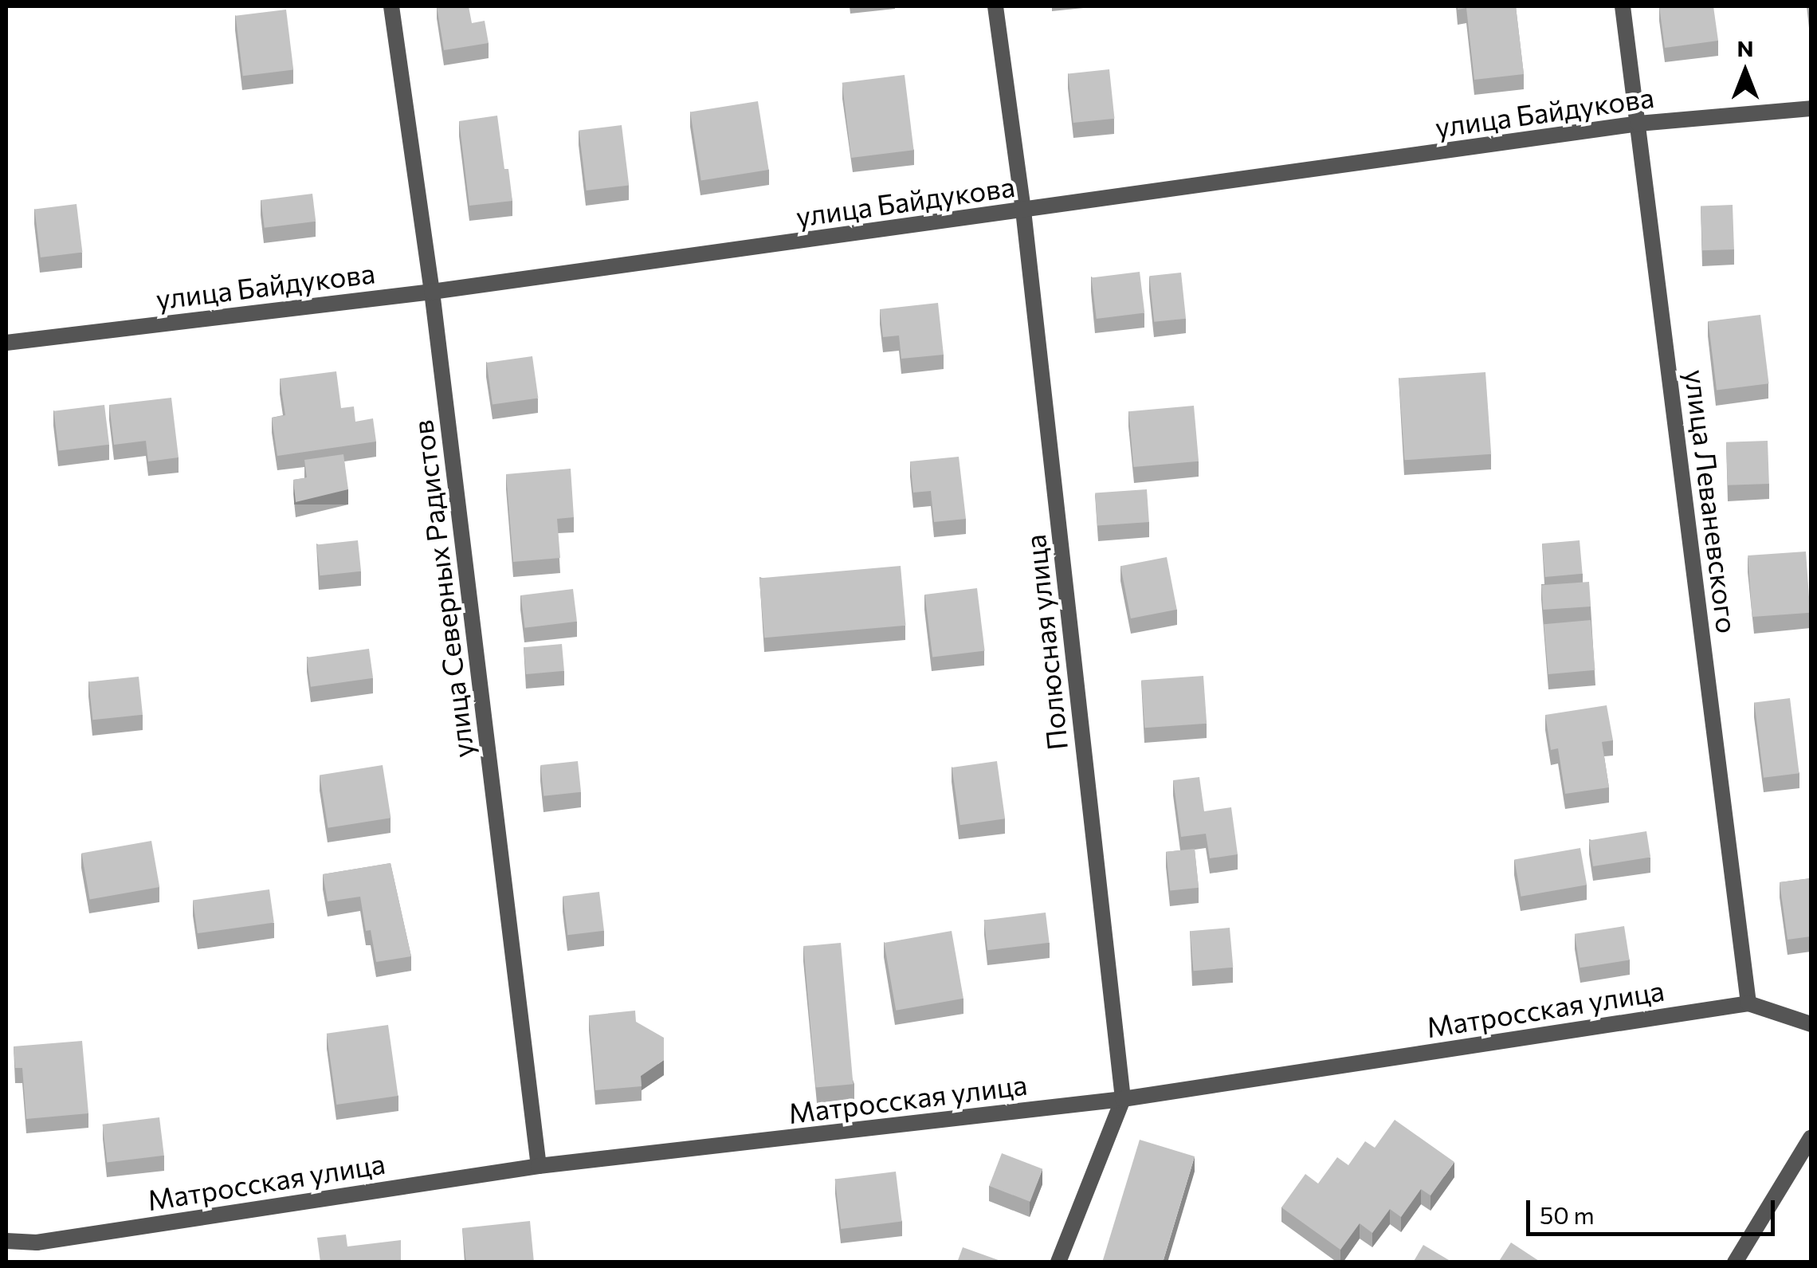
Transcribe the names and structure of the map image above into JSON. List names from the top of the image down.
{
  "streets": {
    "street": [
      "улица Байдукова",
      "улица Леваневского",
      "улица Северных Радистов",
      "Полюсная улица",
      "Матросская улица"
    ]
  },
  "crossings": [
    ["улица Байдукова", "улица Леваневского"],
    ["улица Байдукова", "улица Северных Радистов"],
    ["улица Байдукова", "Полюсная улица"],
    ["улица Леваневского", "Матросская улица"],
    ["улица Северных Радистов", "Матросская улица"],
    ["Полюсная улица", "Матросская улица"]
  ],
  "scale_bar": "50 m",
  "north": "top"
}
